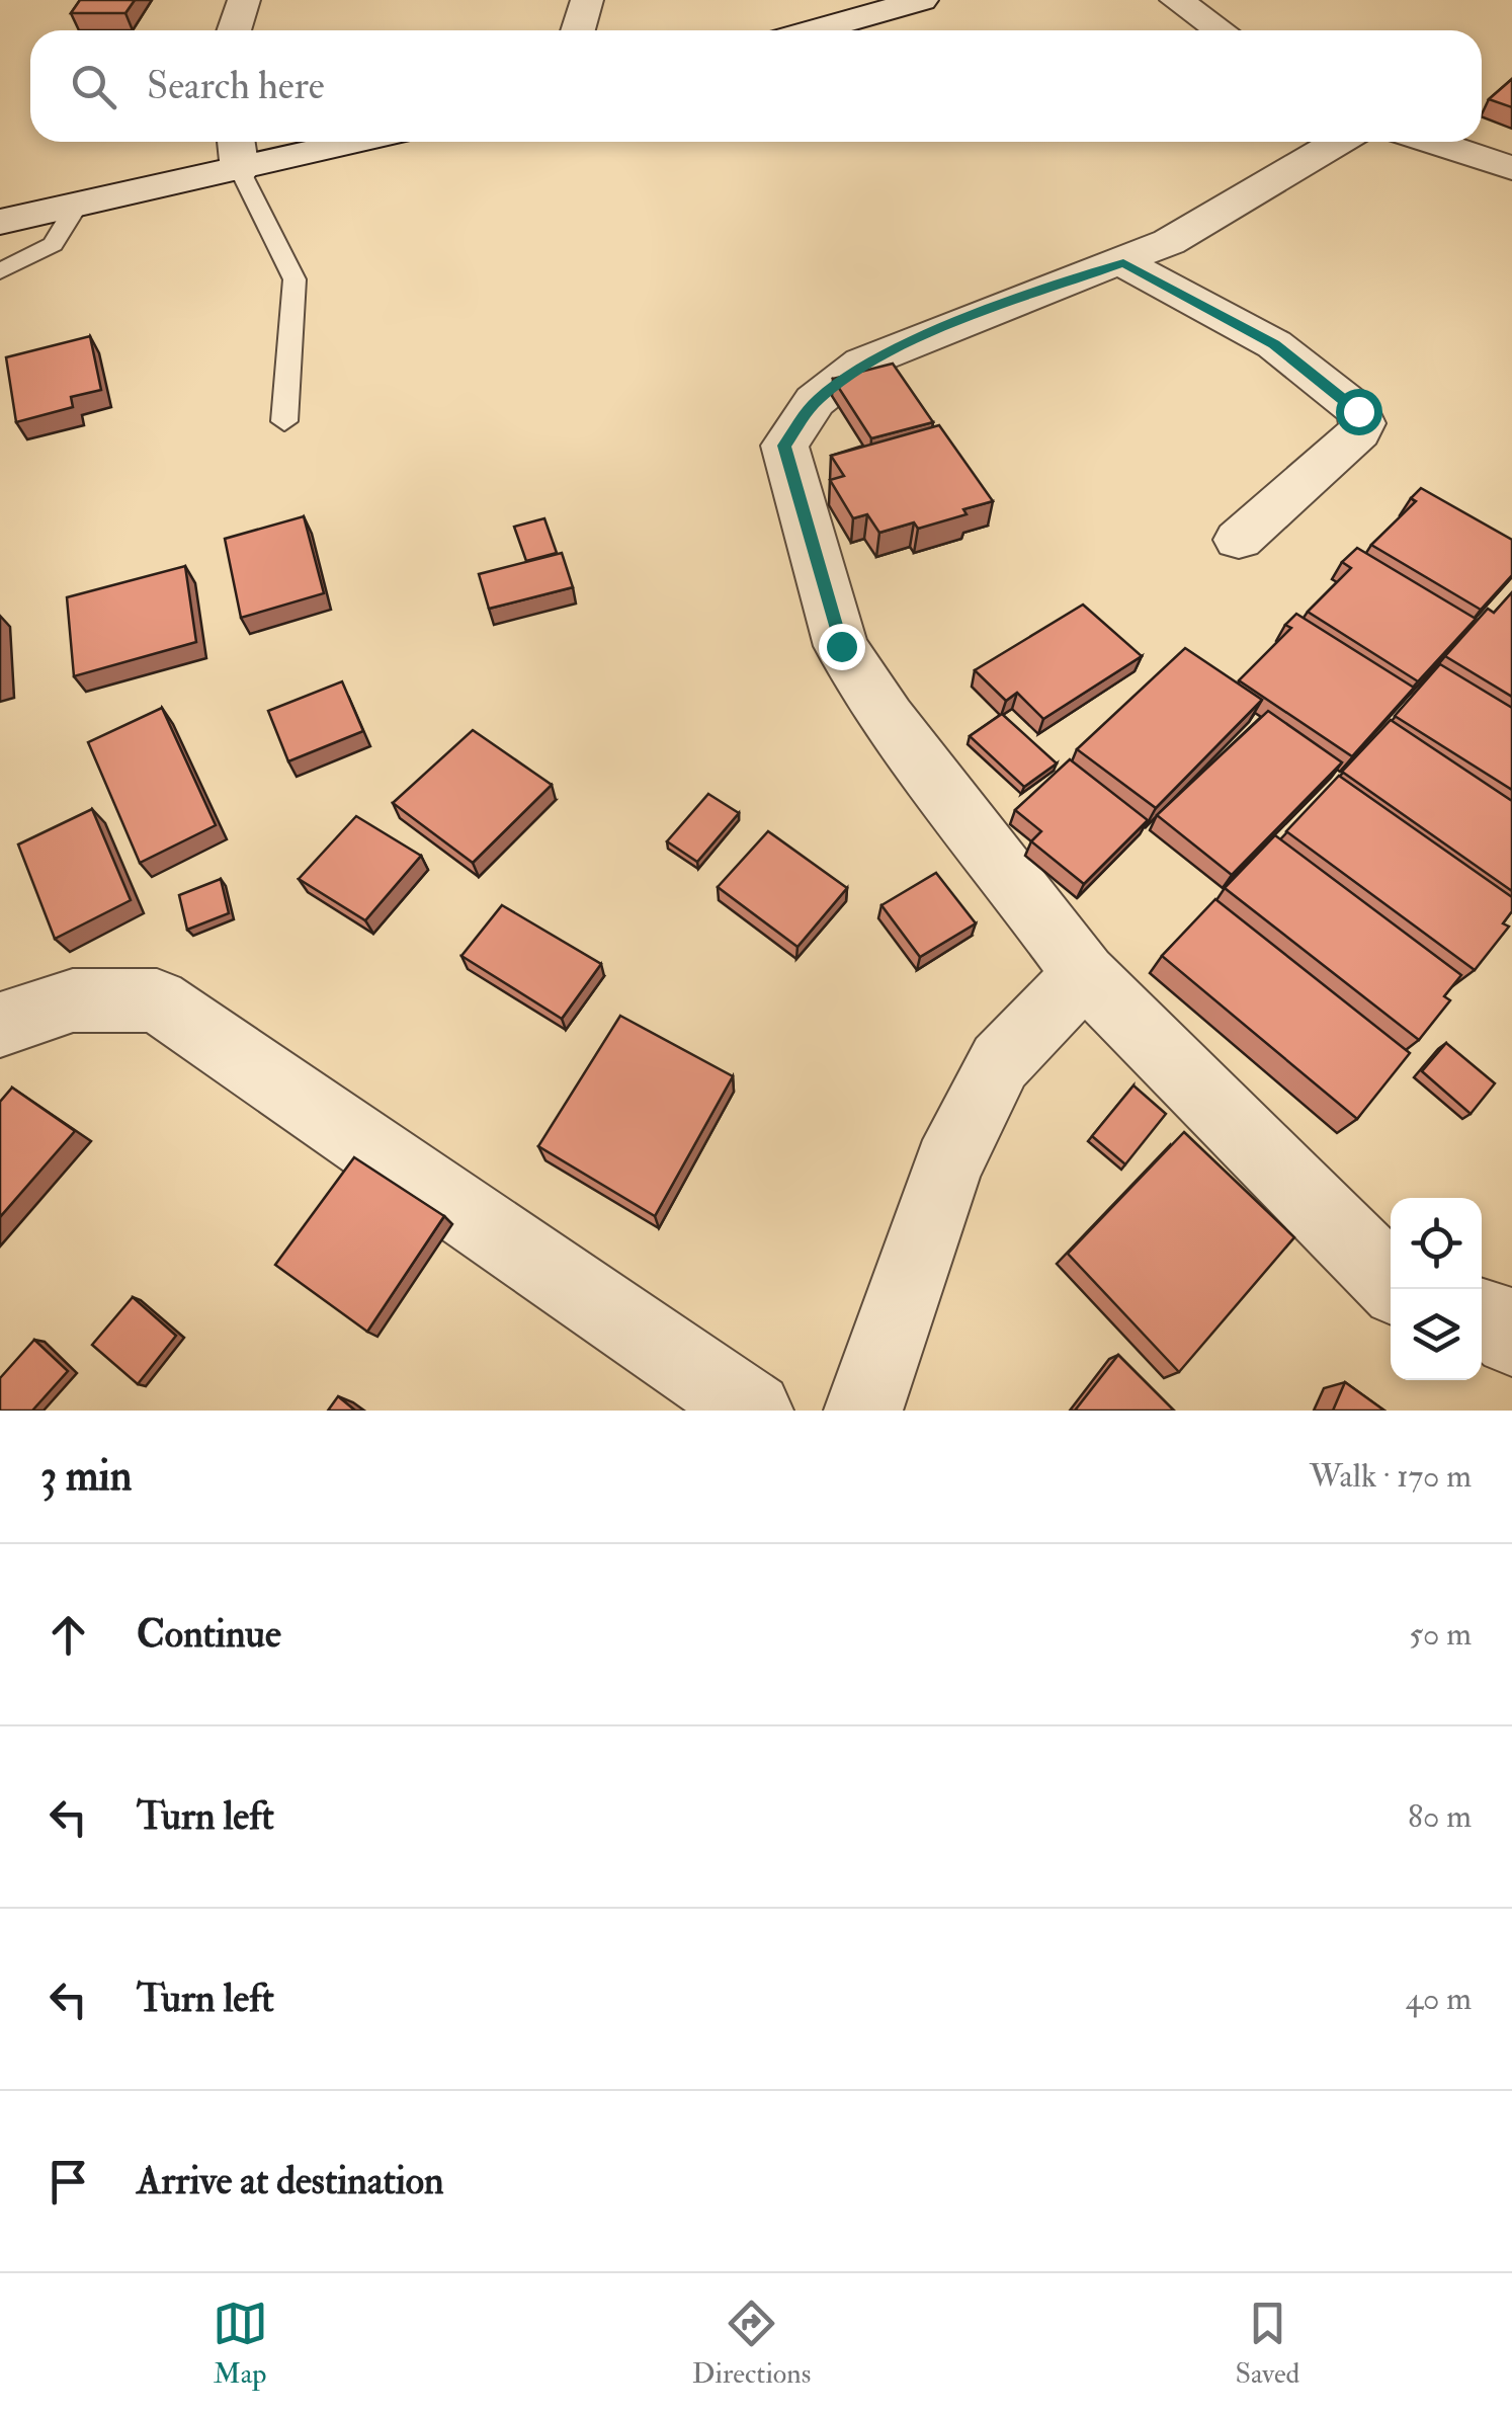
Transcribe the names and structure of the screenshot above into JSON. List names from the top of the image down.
{
  "page": {
    "search": "Search here",
    "heading": ["3 min", "Walk · 170 m"],
    "list": [
      ["Continue", "50 m"],
      ["Turn left", "80 m"],
      ["Turn left", "40 m"],
      "Arrive at destination"
    ],
    "nav": ["Map", "Directions", "Saved"]
  }
}
